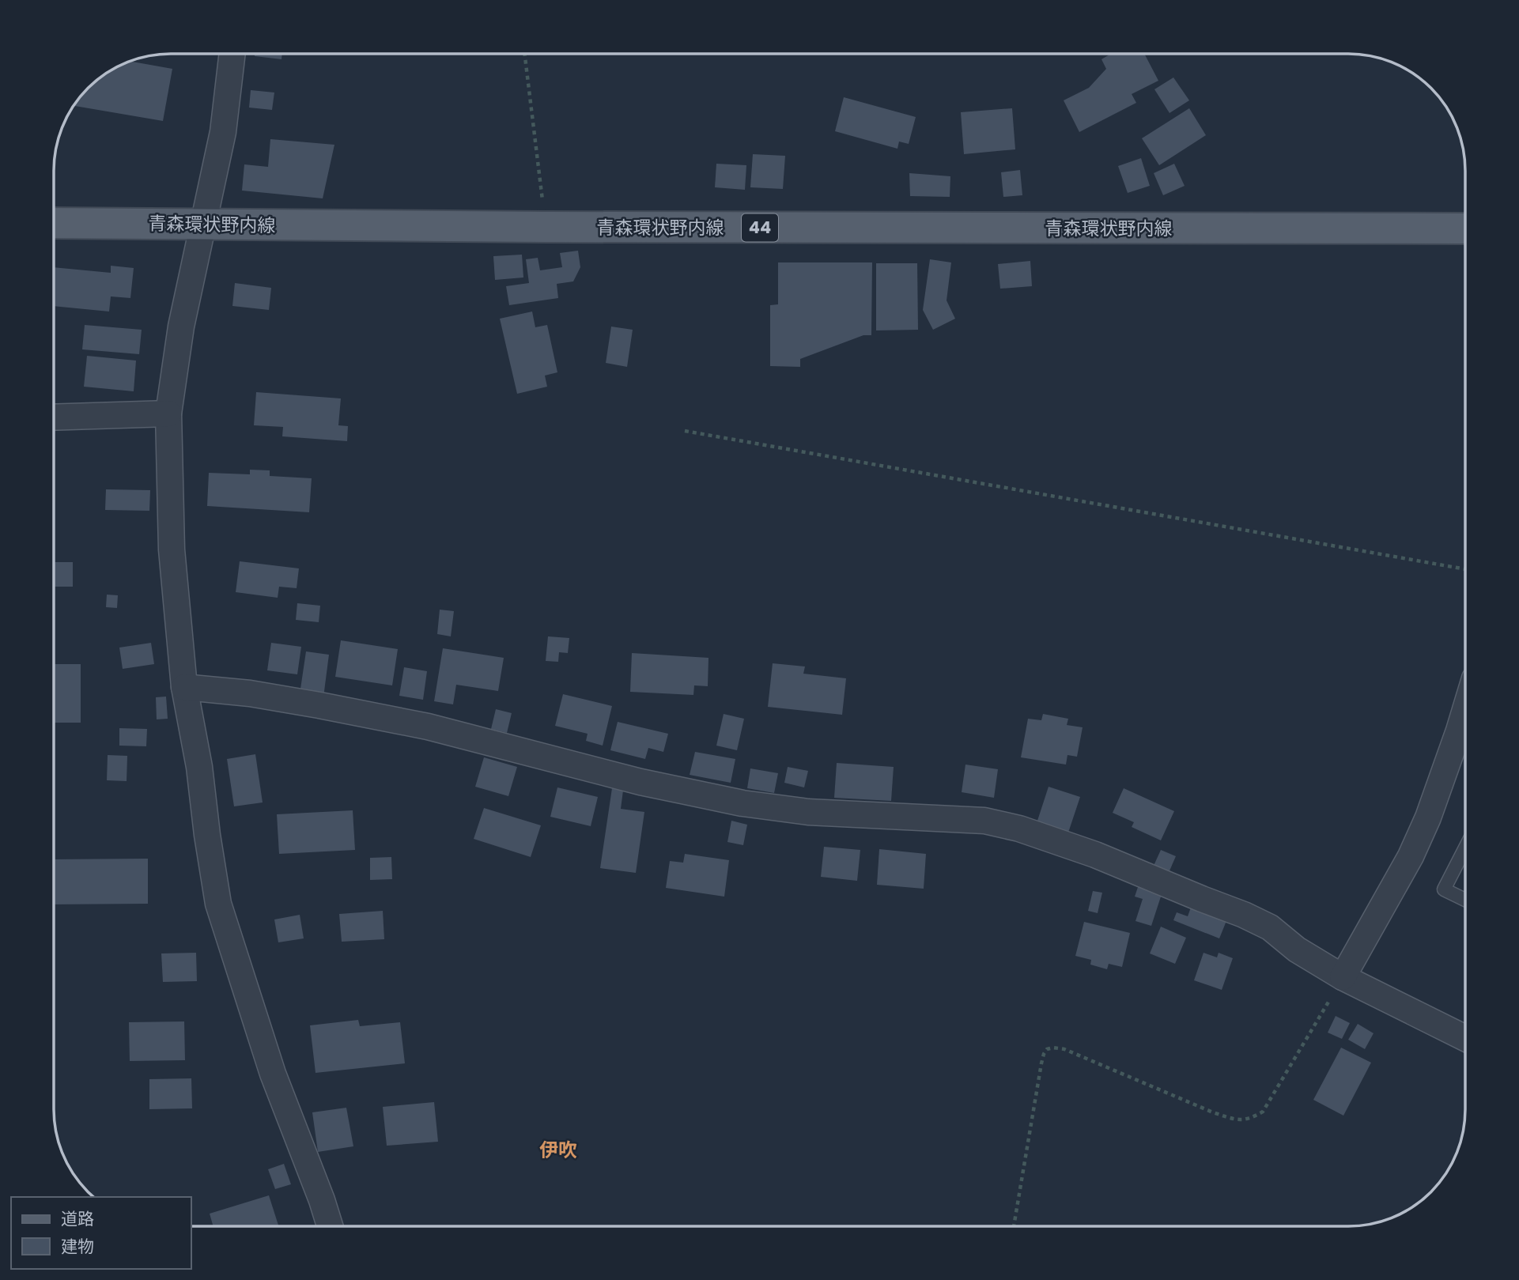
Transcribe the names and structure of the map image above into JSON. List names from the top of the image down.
{
  "streets": {
    "main road": ["青森環状野内線", "44"]
  },
  "districts": ["伊吹"],
  "legend": ["道路", "建物"]
}
